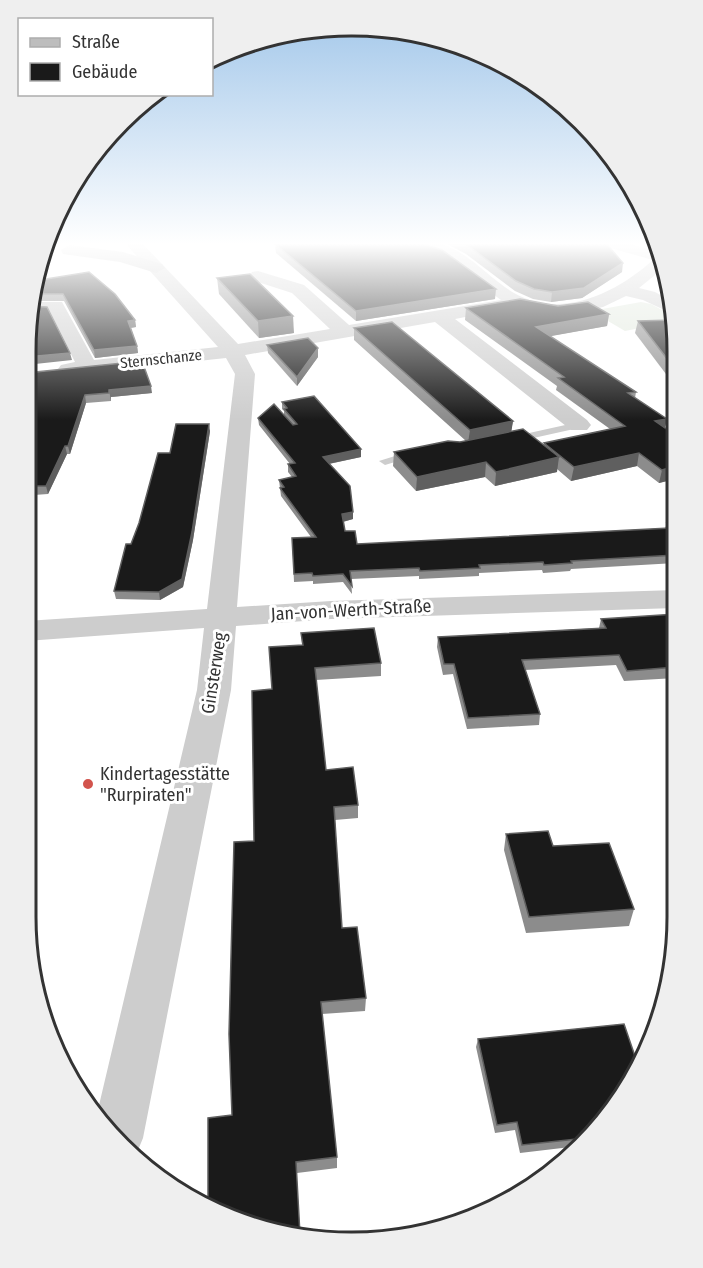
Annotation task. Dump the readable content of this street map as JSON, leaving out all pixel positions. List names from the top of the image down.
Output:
{
  "streets": {
    "street": ["Sternschanze", "Jan-von-Werth-Straße", "Ginsterweg"]
  },
  "crossings": [
    ["Sternschanze", "Ginsterweg"],
    ["Jan-von-Werth-Straße", "Ginsterweg"]
  ],
  "places": ["Kindertagesstätte \"Rurpiraten\""],
  "legend": ["Straße", "Gebäude"]
}
